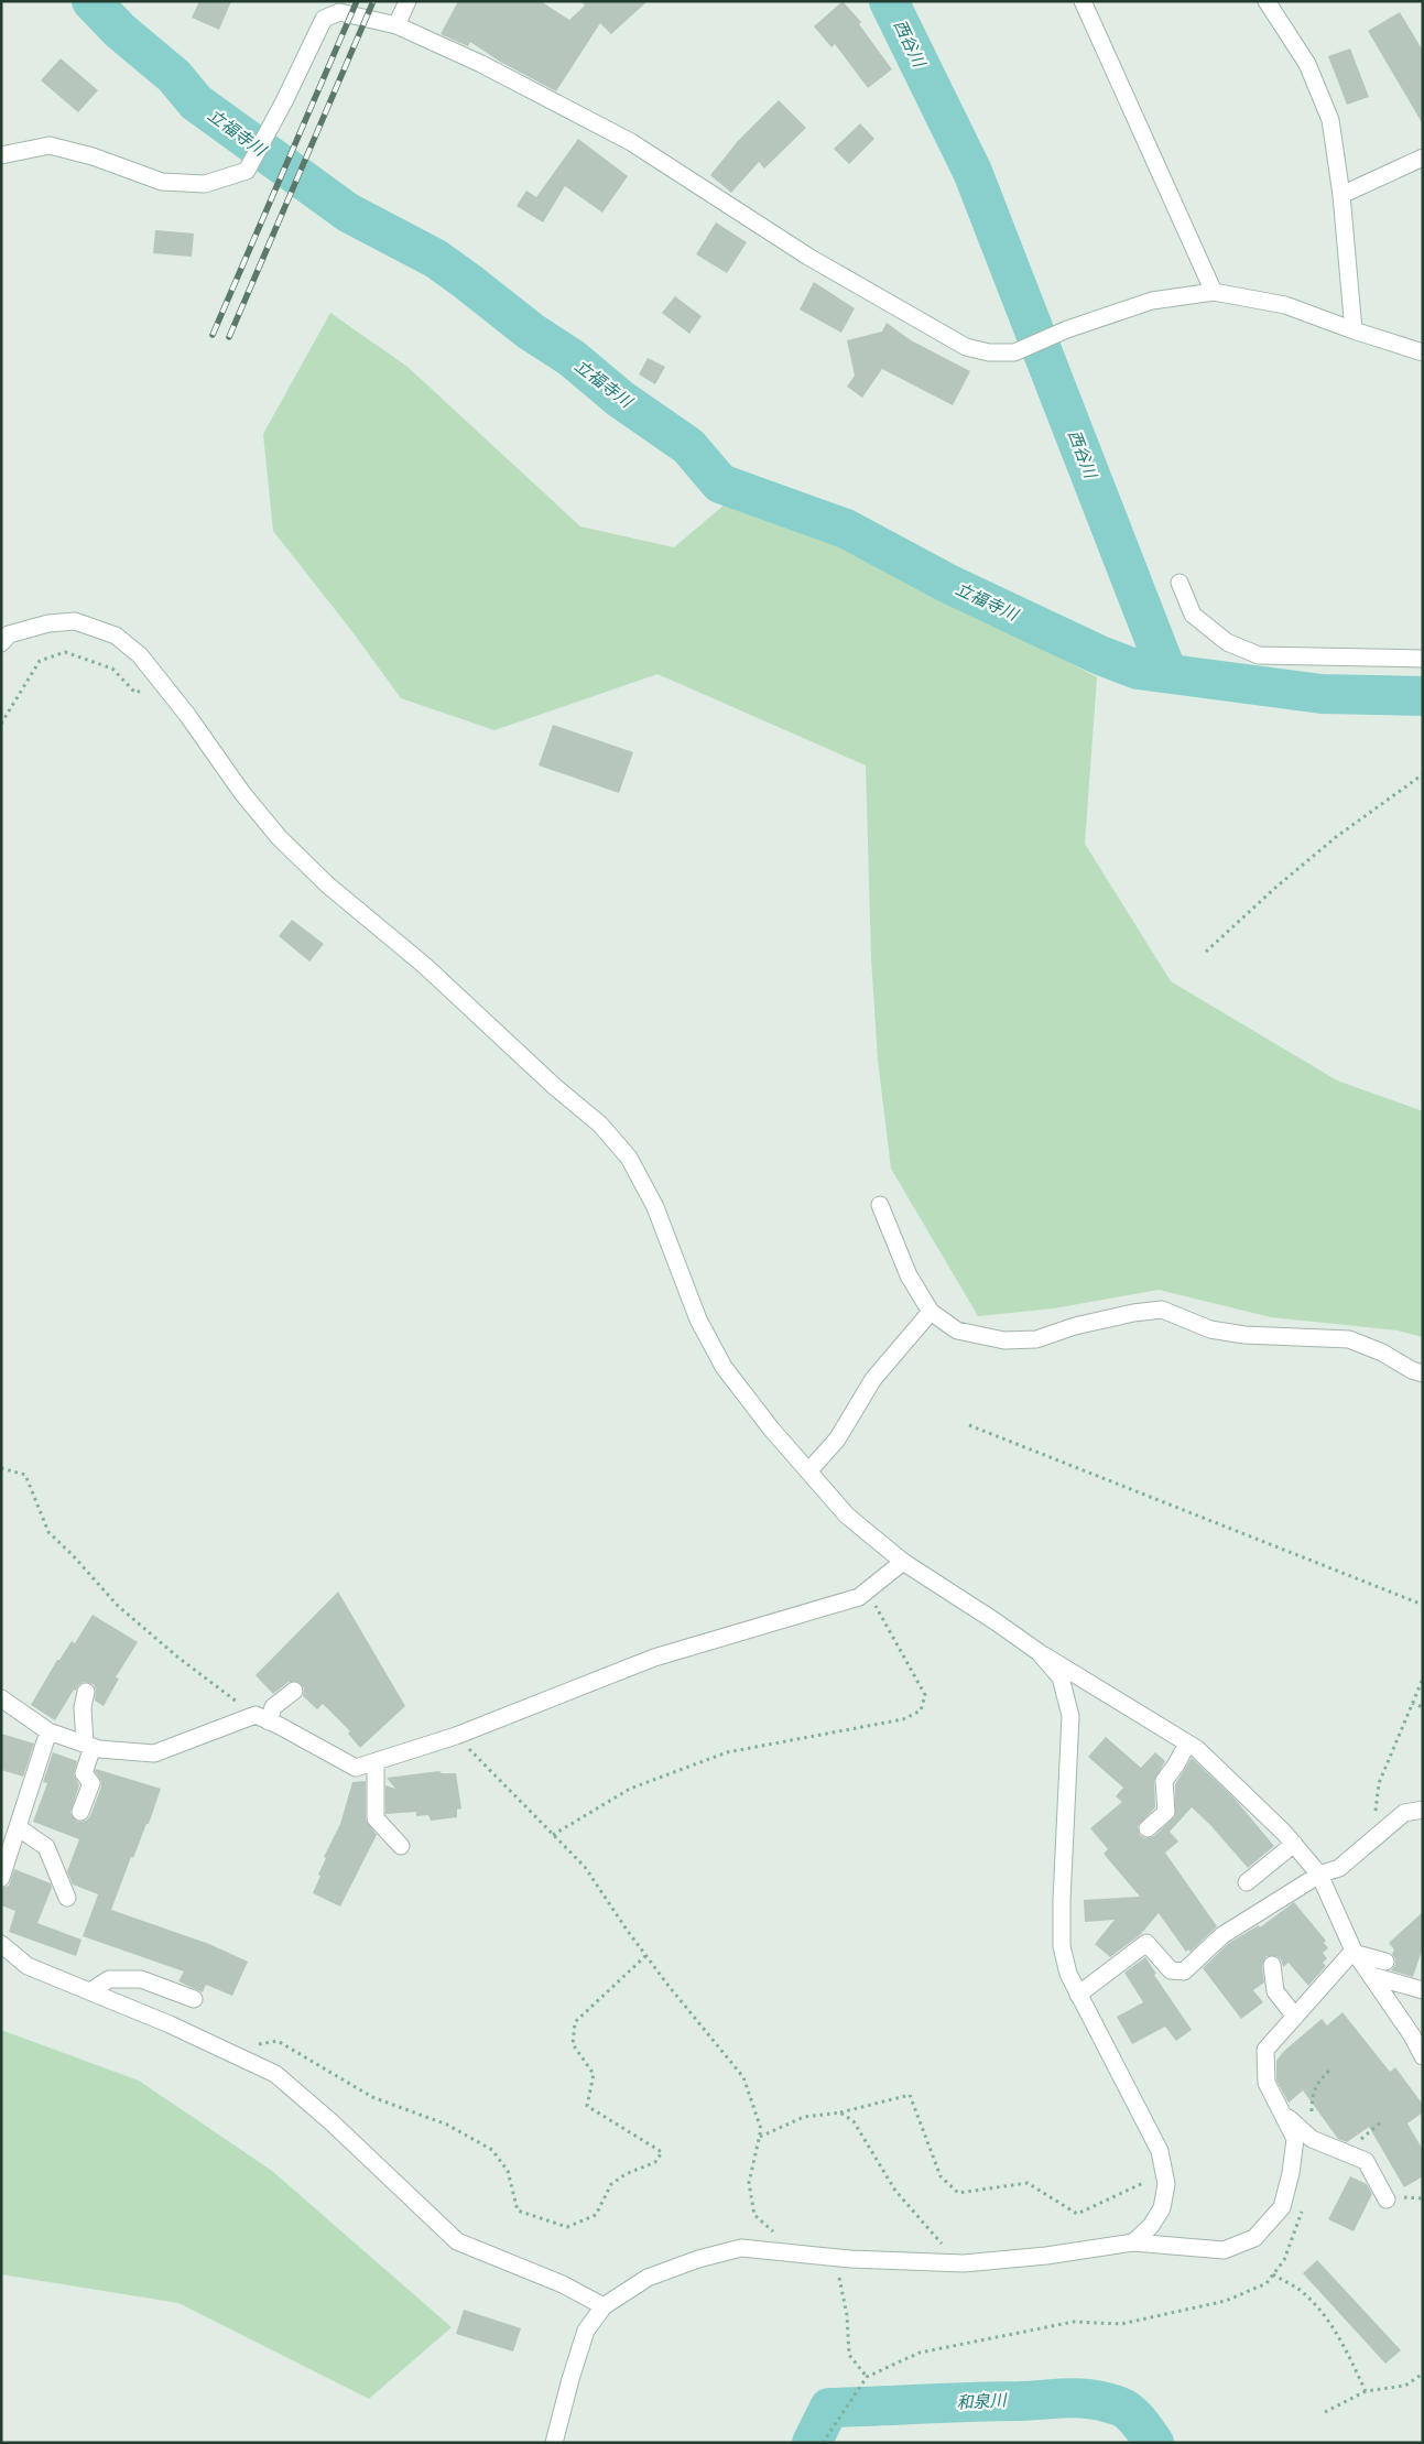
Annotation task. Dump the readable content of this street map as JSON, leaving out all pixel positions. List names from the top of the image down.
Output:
{
  "water": ["西谷川", "立福寺川", "和泉川"]
}
